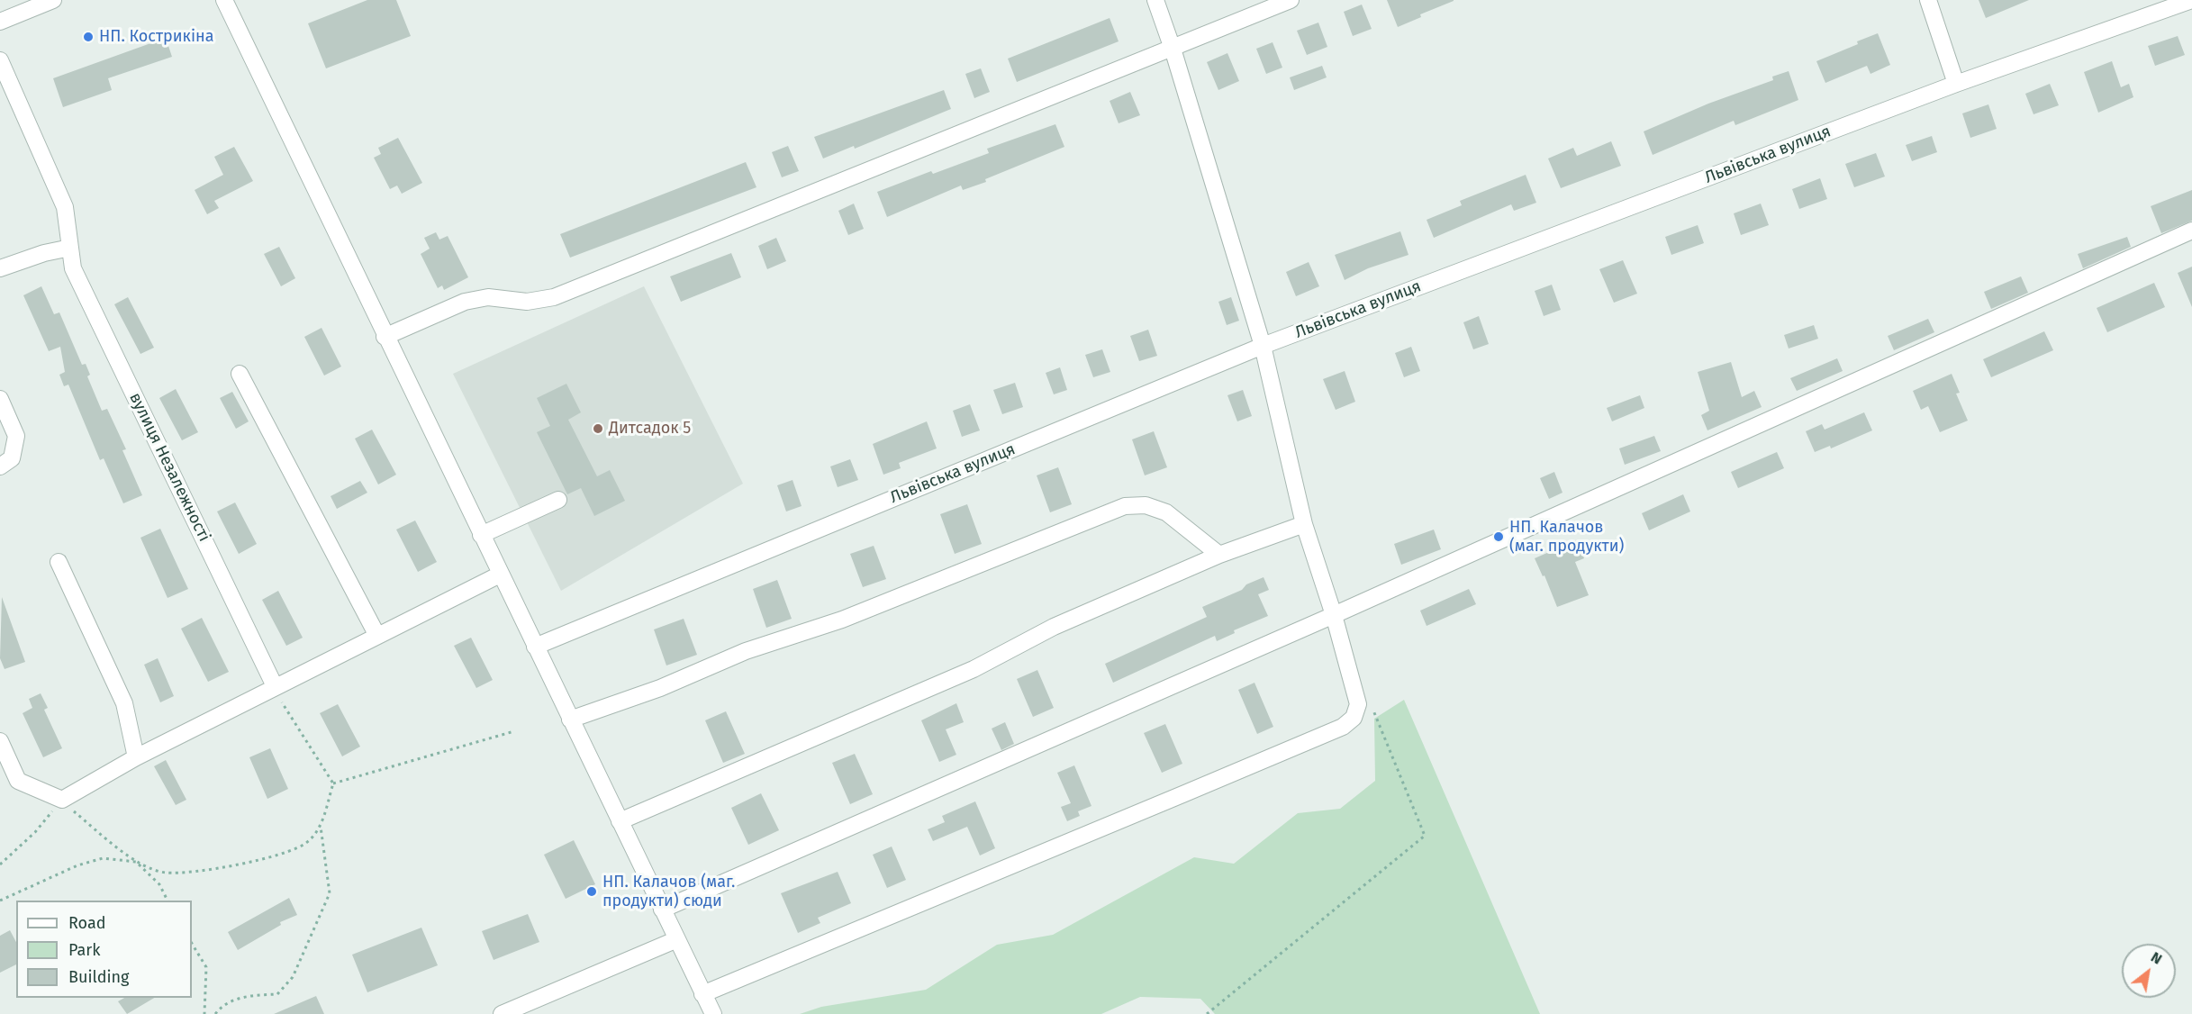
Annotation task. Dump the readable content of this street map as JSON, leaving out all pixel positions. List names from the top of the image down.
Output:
{
  "streets": {
    "street": ["Львівська вулиця", "вулиця Незалежності"]
  },
  "places": [
    "НП. Кострикіна",
    "Дитсадок 5",
    "НП. Калачов (маг. продукти)",
    "НП. Калачов (маг. продукти) сюди"
  ],
  "legend": ["Road", "Park", "Building"],
  "north": "top right"
}
